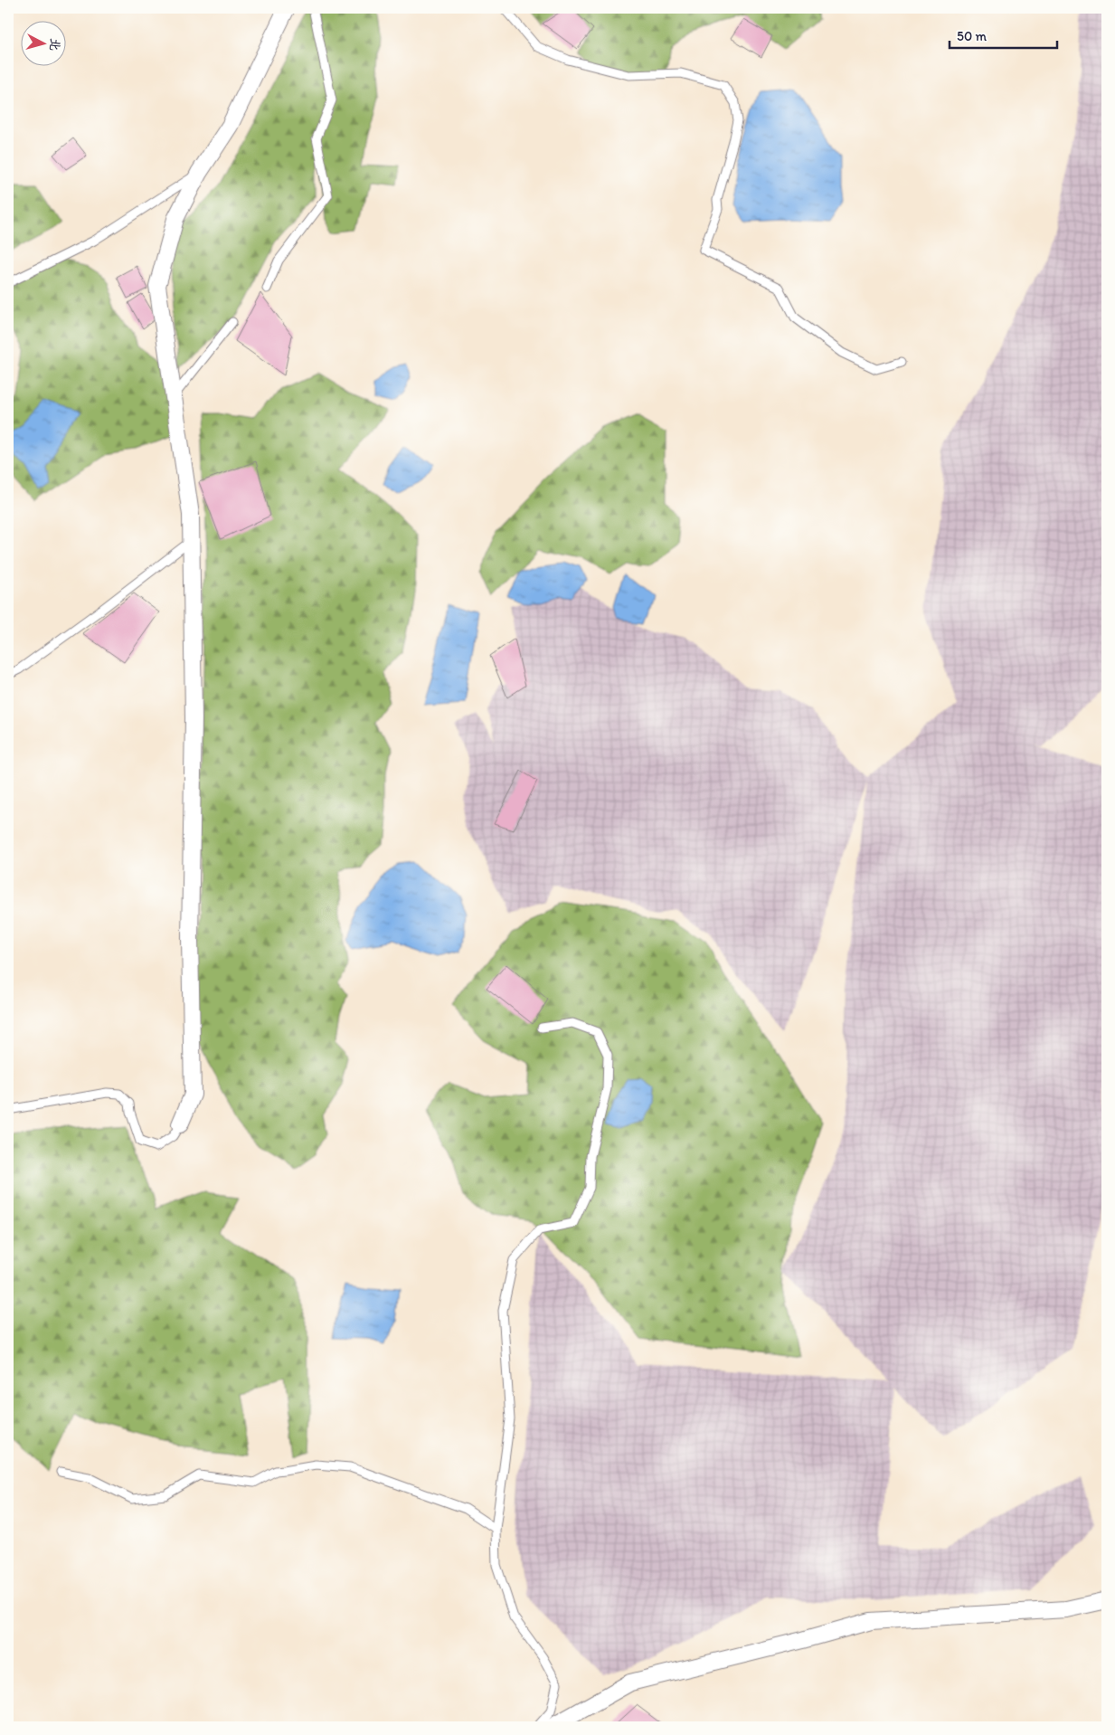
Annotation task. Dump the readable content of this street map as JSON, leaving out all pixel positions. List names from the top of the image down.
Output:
{
  "scale_bar": "50 m",
  "north": "right"
}
